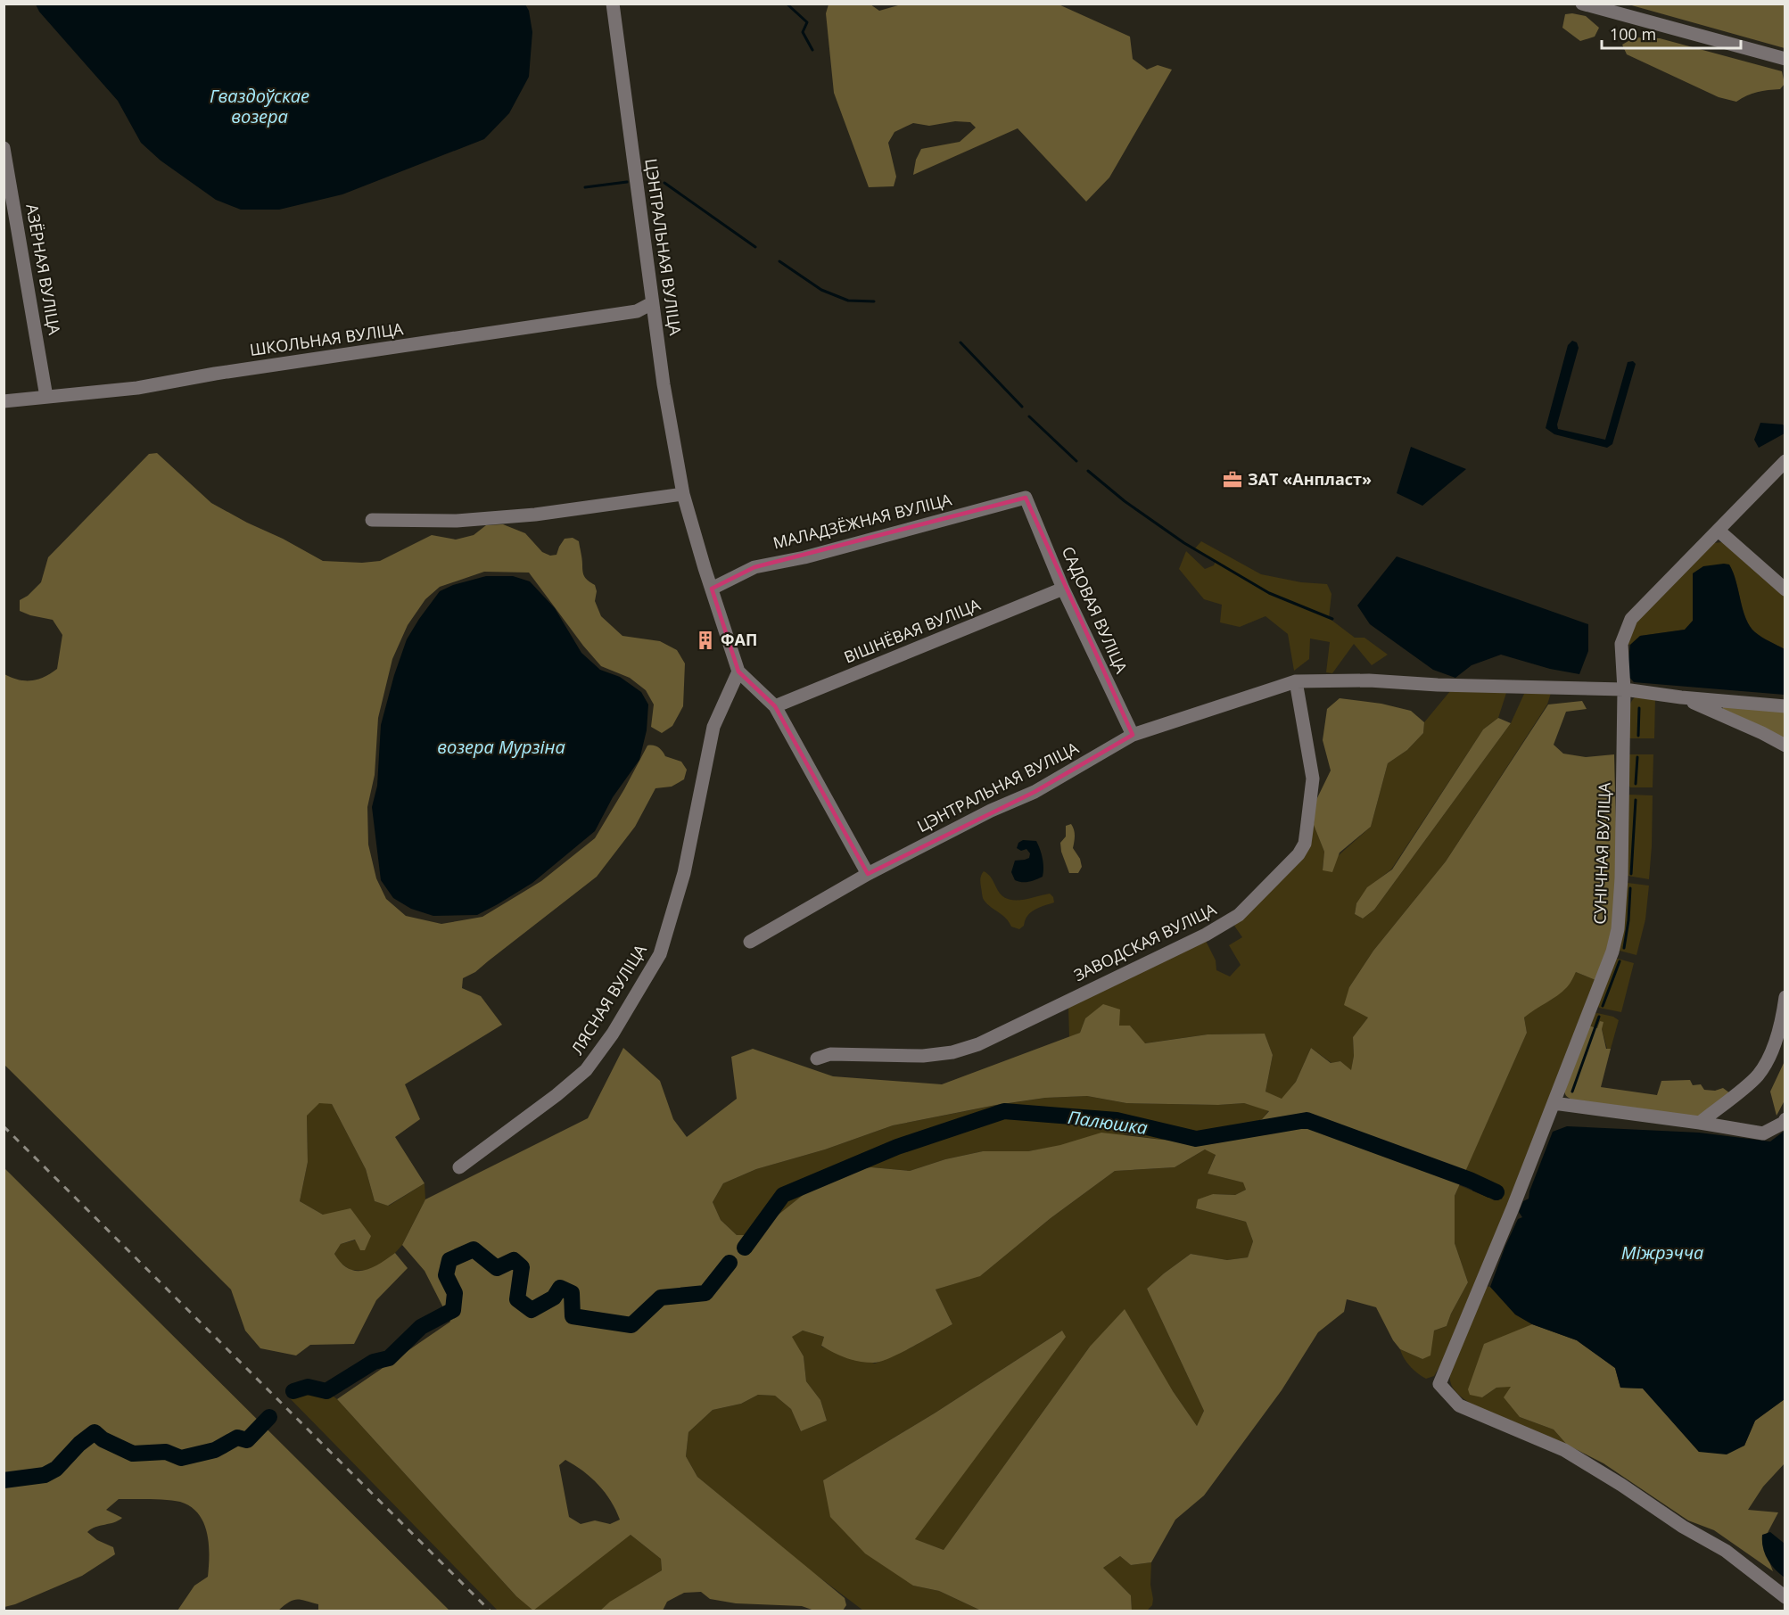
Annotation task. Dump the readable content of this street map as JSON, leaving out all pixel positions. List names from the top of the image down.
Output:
{
  "streets": {
    "street": [
      "ЦЭНТРАЛЬНАЯ ВУЛІЦА",
      "АЗЁРНАЯ ВУЛІЦА",
      "ШКОЛЬНАЯ ВУЛІЦА",
      "МАЛАДЗЁЖНАЯ ВУЛІЦА",
      "САДОВАЯ ВУЛІЦА",
      "ВІШНЁВАЯ ВУЛІЦА",
      "СУНІЧНАЯ ВУЛІЦА",
      "ЗАВОДСКАЯ ВУЛІЦА",
      "ЛЯСНАЯ ВУЛІЦА"
    ]
  },
  "crossings": [
    ["ЦЭНТРАЛЬНАЯ ВУЛІЦА", "ШКОЛЬНАЯ ВУЛІЦА"],
    ["ЦЭНТРАЛЬНАЯ ВУЛІЦА", "МАЛАДЗЁЖНАЯ ВУЛІЦА"],
    ["ЦЭНТРАЛЬНАЯ ВУЛІЦА", "САДОВАЯ ВУЛІЦА"],
    ["ЦЭНТРАЛЬНАЯ ВУЛІЦА", "ВІШНЁВАЯ ВУЛІЦА"],
    ["ЦЭНТРАЛЬНАЯ ВУЛІЦА", "СУНІЧНАЯ ВУЛІЦА"],
    ["ЦЭНТРАЛЬНАЯ ВУЛІЦА", "ЗАВОДСКАЯ ВУЛІЦА"],
    ["ЦЭНТРАЛЬНАЯ ВУЛІЦА", "ЛЯСНАЯ ВУЛІЦА"],
    ["АЗЁРНАЯ ВУЛІЦА", "ШКОЛЬНАЯ ВУЛІЦА"],
    ["МАЛАДЗЁЖНАЯ ВУЛІЦА", "САДОВАЯ ВУЛІЦА"],
    ["САДОВАЯ ВУЛІЦА", "ВІШНЁВАЯ ВУЛІЦА"]
  ],
  "water": [
    "Гваздоўскае возера",
    "возера Мурзіна",
    "Палюшка",
    "Міжрэчча"
  ],
  "places": {
    "office": ["ЗАТ «Анпласт»"],
    "building": ["ФАП"]
  },
  "scale_bar": "100 m"
}
